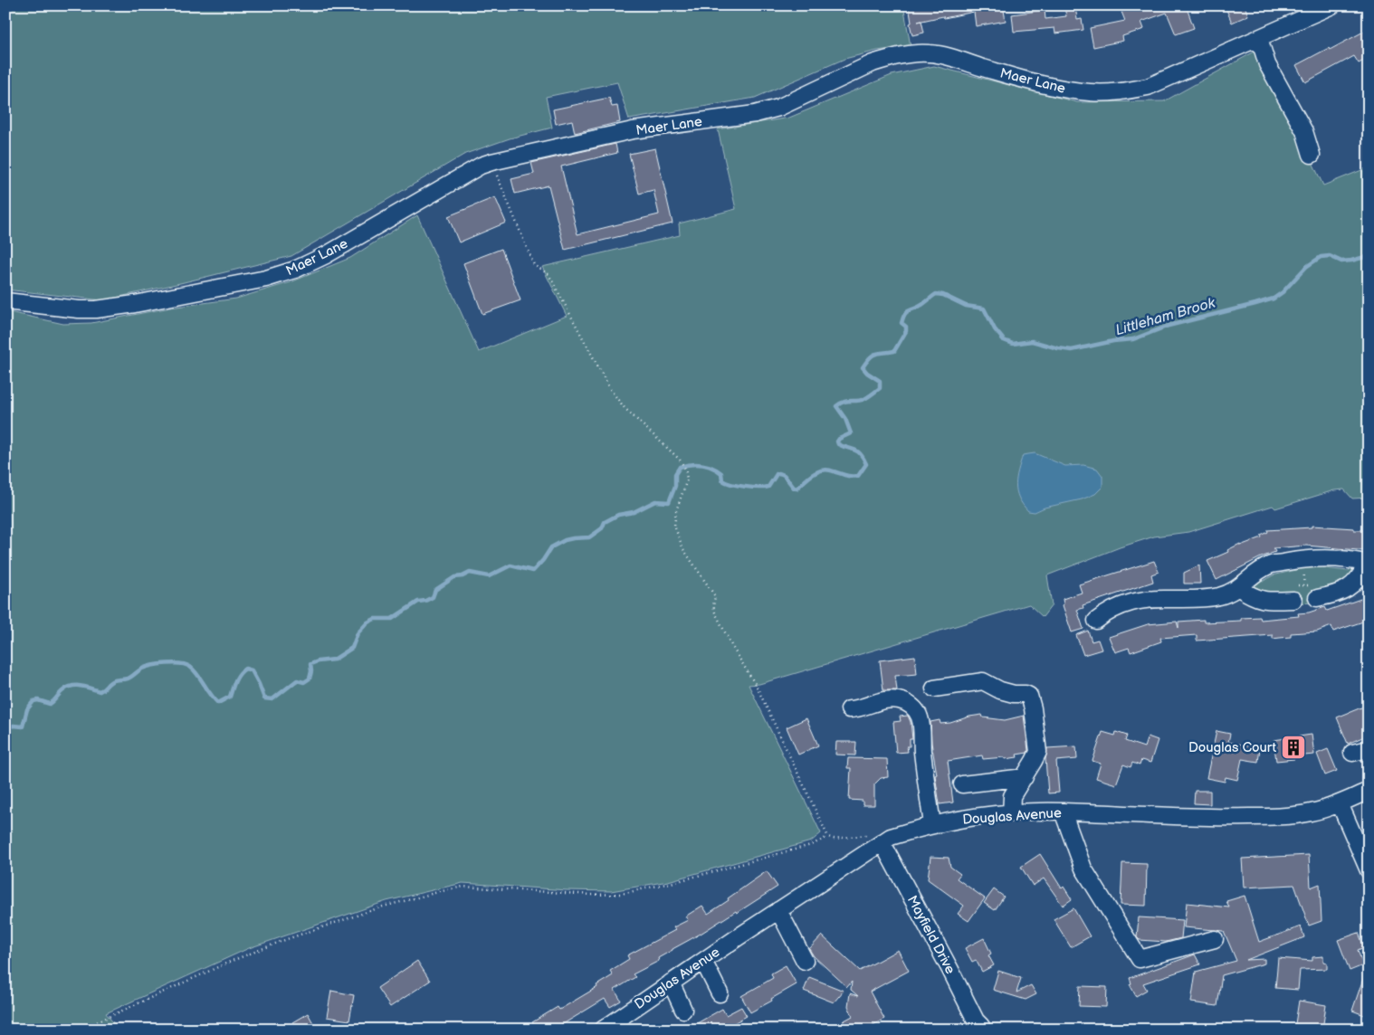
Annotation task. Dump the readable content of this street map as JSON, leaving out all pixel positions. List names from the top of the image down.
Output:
{
  "streets": {
    "street": ["Maer Lane", "Douglas Avenue", "Mayfield Drive"]
  },
  "crossings": [
    ["Douglas Avenue", "Mayfield Drive"]
  ],
  "water": ["Littleham Brook"],
  "places": {
    "building": ["Douglas Court"]
  }
}
